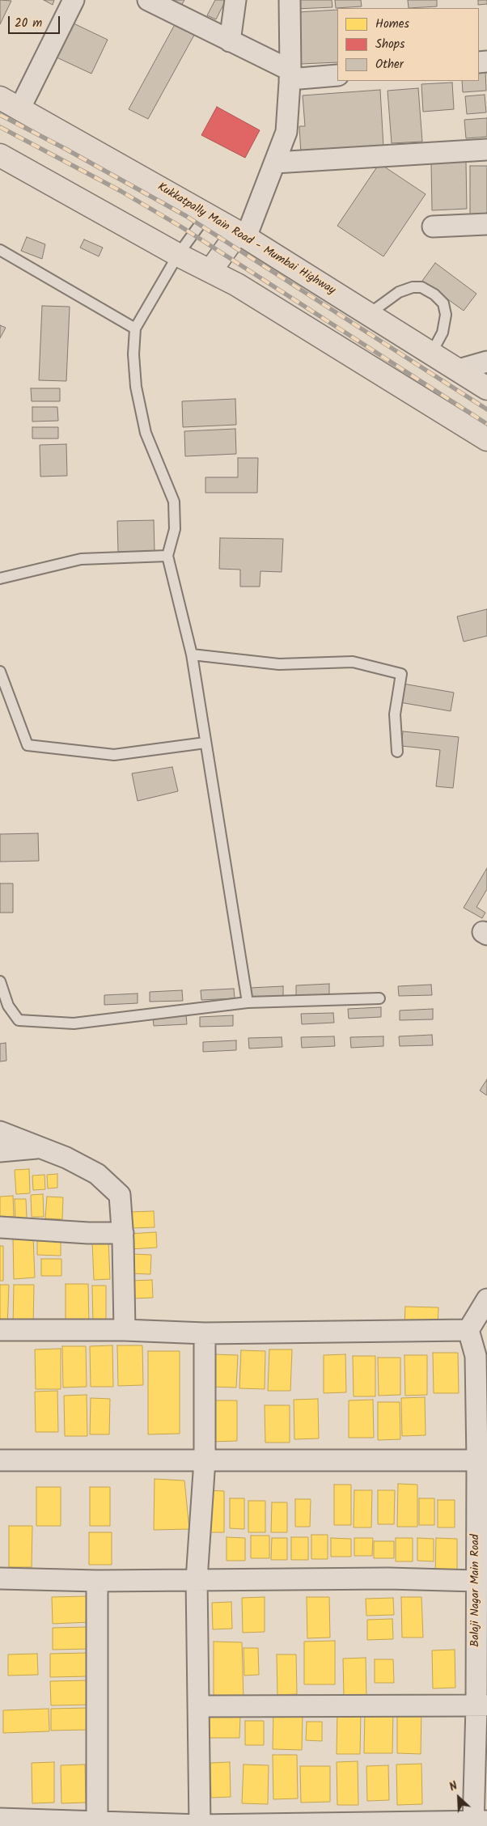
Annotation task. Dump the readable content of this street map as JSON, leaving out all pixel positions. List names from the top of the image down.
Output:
{
  "streets": {
    "highway": ["Kukkatpally Main Road - Mumbai Highway"],
    "street": ["Balaji Nagar Main Road"]
  },
  "legend": ["Homes", "Shops", "Other"],
  "scale_bar": "20 m",
  "north": "top left"
}
